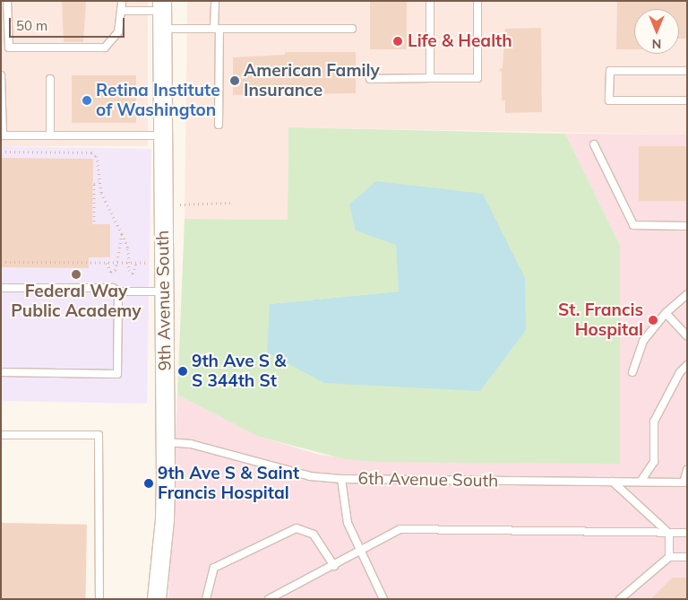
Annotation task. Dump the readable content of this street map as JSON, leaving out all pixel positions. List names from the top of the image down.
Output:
{
  "streets": {
    "street": ["9th Avenue South"],
    "lane": ["6th Avenue South"]
  },
  "crossings": [
    ["9th Avenue South", "6th Avenue South"]
  ],
  "places": [
    "Life & Health",
    "American Family Insurance",
    "Retina Institute of Washington",
    "Federal Way Public Academy",
    "St. Francis Hospital",
    "9th Ave S & S 344th St",
    "9th Ave S & Saint Francis Hospital"
  ],
  "scale_bar": "50 m",
  "north": "bottom"
}
